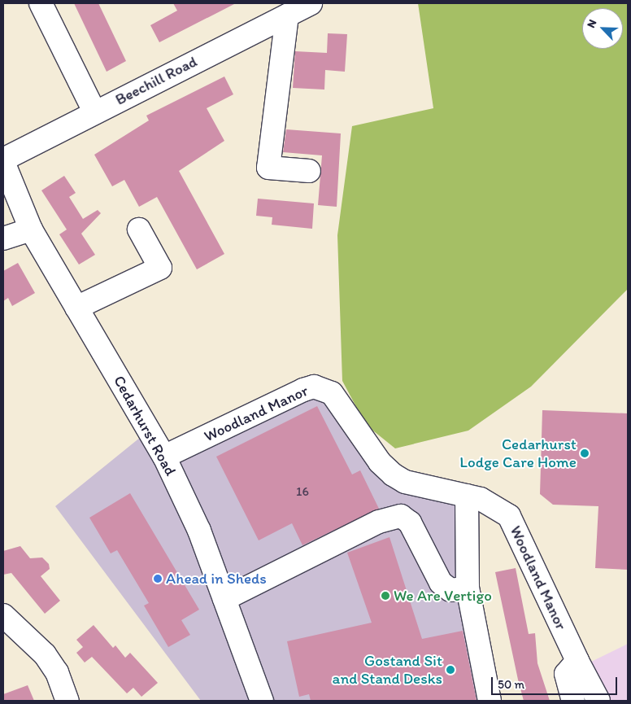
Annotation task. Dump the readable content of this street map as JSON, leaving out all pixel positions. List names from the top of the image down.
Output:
{
  "streets": {
    "street": ["Beechill Road", "Woodland Manor", "Cedarhurst Road"]
  },
  "crossings": [
    ["Beechill Road", "Cedarhurst Road"],
    ["Woodland Manor", "Cedarhurst Road"]
  ],
  "places": [
    "Cedarhurst Lodge Care Home",
    "Ahead in Sheds",
    "We Are Vertigo",
    "Gostand Sit and Stand Desks"
  ],
  "house_numbers": ["16"],
  "scale_bar": "50 m",
  "north": "top left"
}
